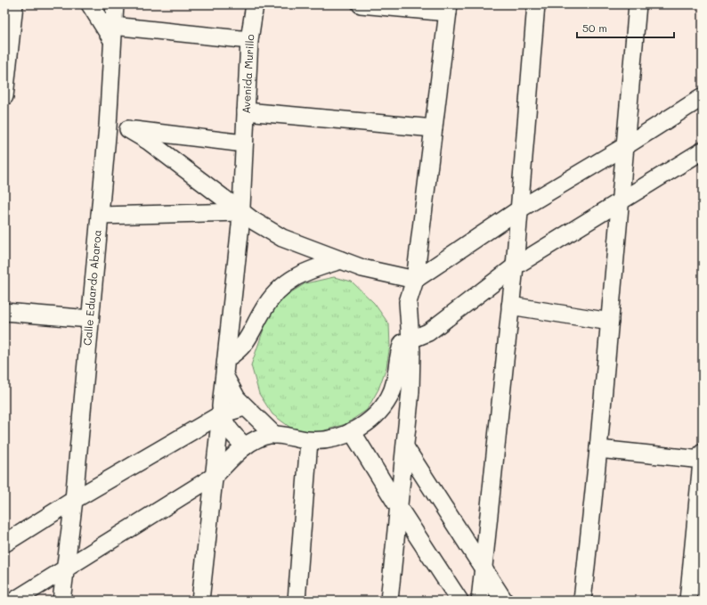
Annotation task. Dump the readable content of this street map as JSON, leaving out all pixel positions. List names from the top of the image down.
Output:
{
  "streets": {
    "street": ["Avenida Murillo", "Calle Eduardo Abaroa"]
  },
  "scale_bar": "50 m"
}
